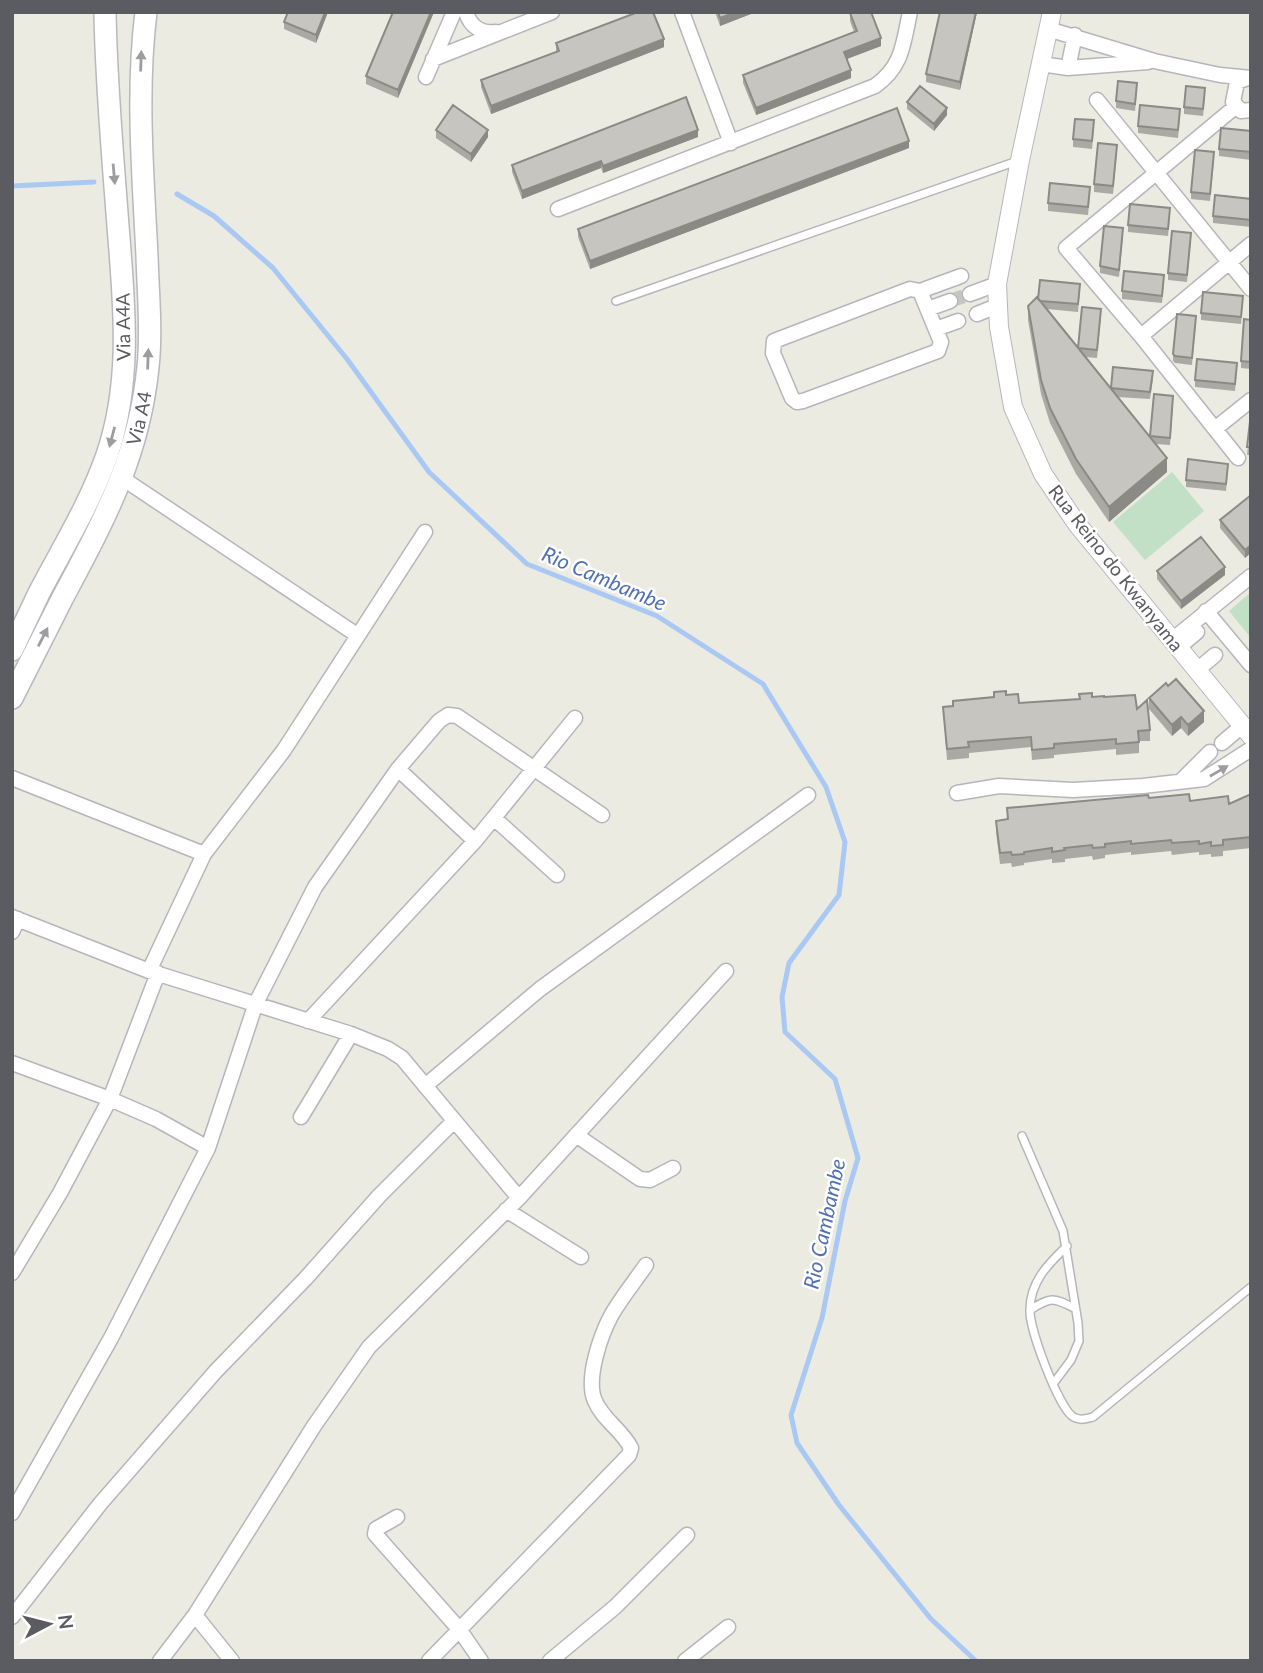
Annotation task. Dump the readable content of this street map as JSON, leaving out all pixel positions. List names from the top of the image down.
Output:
{
  "streets": {
    "main road": ["Via A4A", "Via A4"],
    "street": ["Rua Reino do Kwanyama"]
  },
  "one_way": ["Via A4A", "Via A4"],
  "water": ["Rio Cambambe"],
  "north": "right"
}
